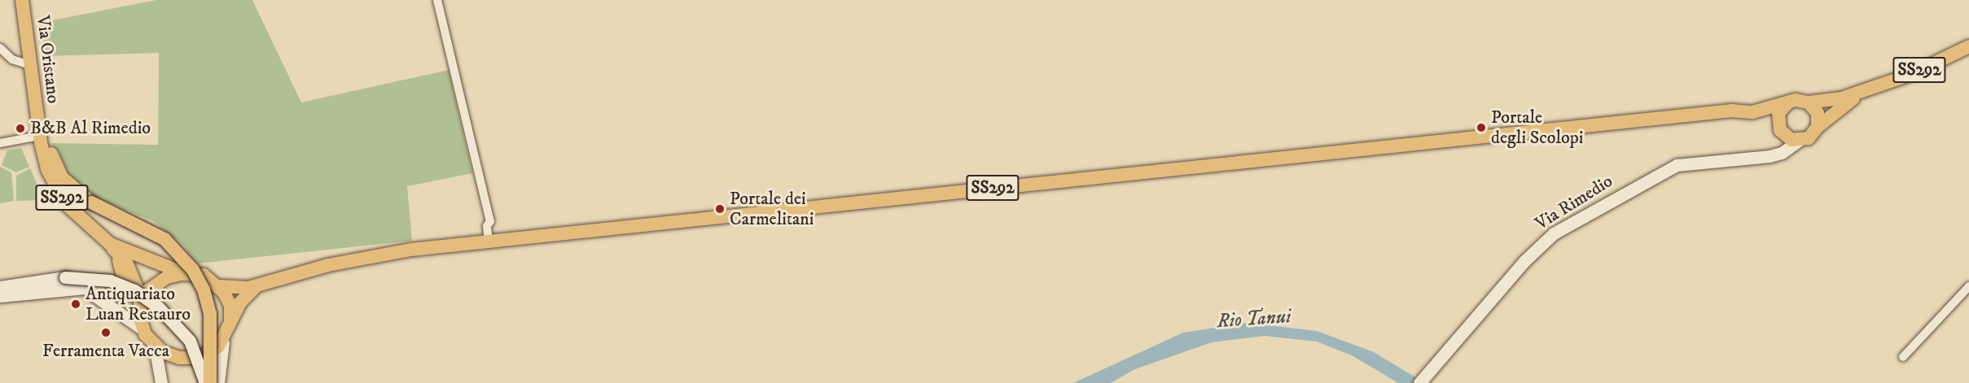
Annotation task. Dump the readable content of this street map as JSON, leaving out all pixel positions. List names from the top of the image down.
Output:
{
  "streets": {
    "main road": ["Via Oristano", "SS292", "Via Rimedio"]
  },
  "crossings": [
    ["Via Oristano", "SS292"],
    ["SS292", "Via Rimedio"]
  ],
  "water": ["Rio Tanui"],
  "places": [
    "Portale degli Scolopi",
    "B&B Al Rimedio",
    "Portale dei Carmelitani",
    "Antiquariato Luan Restauro",
    "Ferramenta Vacca"
  ]
}
